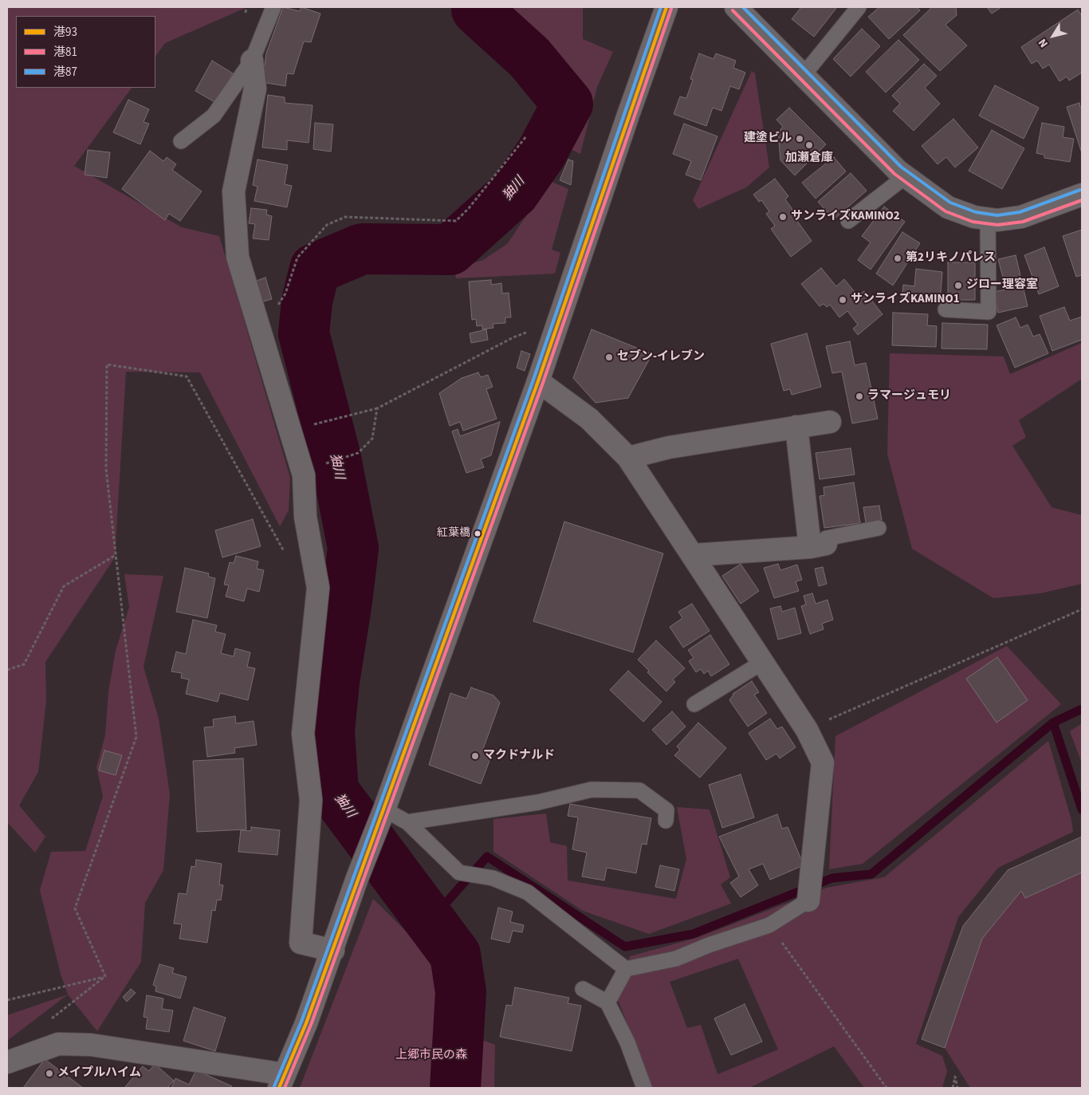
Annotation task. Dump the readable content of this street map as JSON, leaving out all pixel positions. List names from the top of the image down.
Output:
{
  "water": ["㹨川"],
  "parks": ["上郷市民の森"],
  "places": [
    "建塗ビル",
    "加瀬倉庫",
    "サンライズKAMINO2",
    "第2リキノパレス",
    "ジロー理容室",
    "サンライズKAMINO1",
    "セブン-イレブン",
    "ラマージュモリ",
    "紅葉橋",
    "マクドナルド",
    "メイプルハイム"
  ],
  "lines": ["transit line 港93", "transit line 港87", "transit line 港81"],
  "legend": ["港93", "港81", "港87"],
  "north": "bottom left"
}
